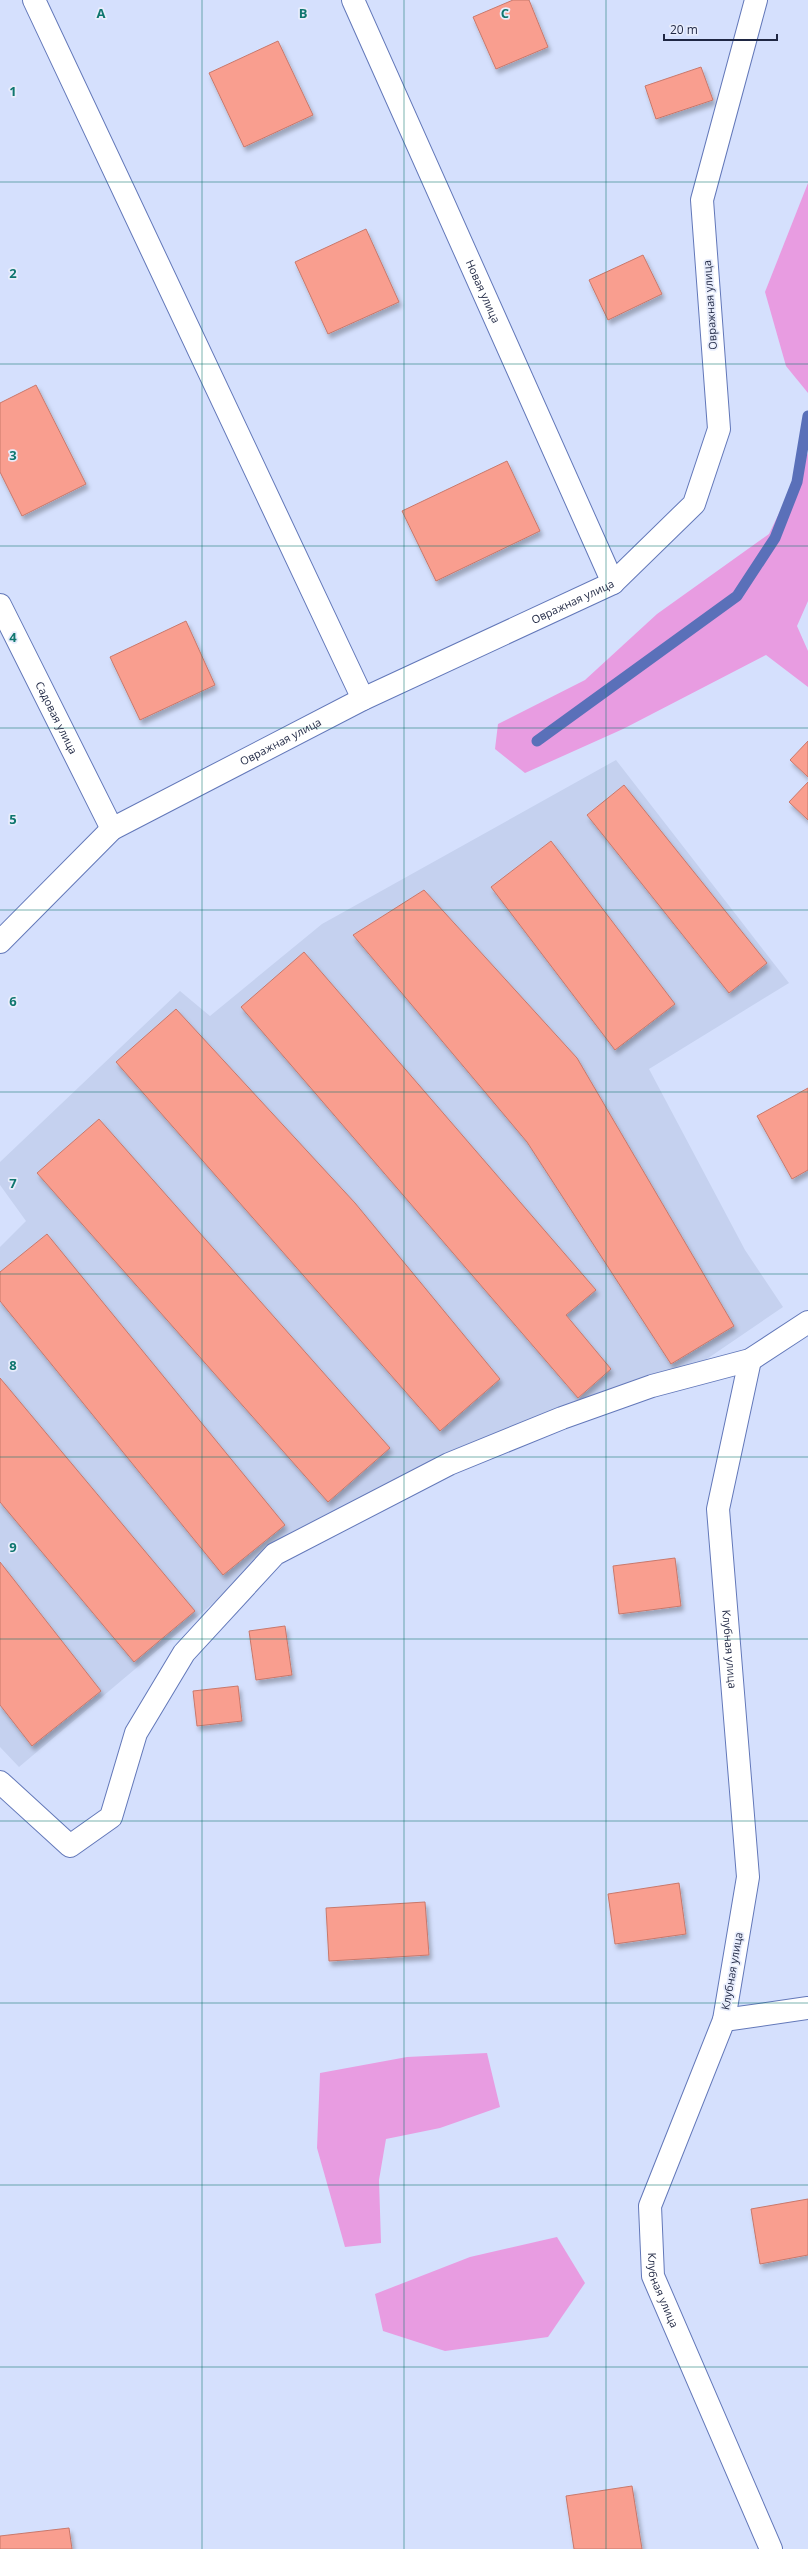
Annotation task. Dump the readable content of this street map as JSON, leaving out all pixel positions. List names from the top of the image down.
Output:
{
  "streets": {
    "street": [
      "Новая улица",
      "Овражная улица",
      "Садовая улица",
      "Клубная улица"
    ]
  },
  "crossings": [
    ["Новая улица", "Овражная улица"],
    ["Овражная улица", "Садовая улица"]
  ],
  "scale_bar": "20 m",
  "grid": {
    "columns": ["A", "B", "C"],
    "rows": [
      "1",
      "2",
      "3",
      "4",
      "5",
      "6",
      "7",
      "8",
      "9"
    ]
  }
}
